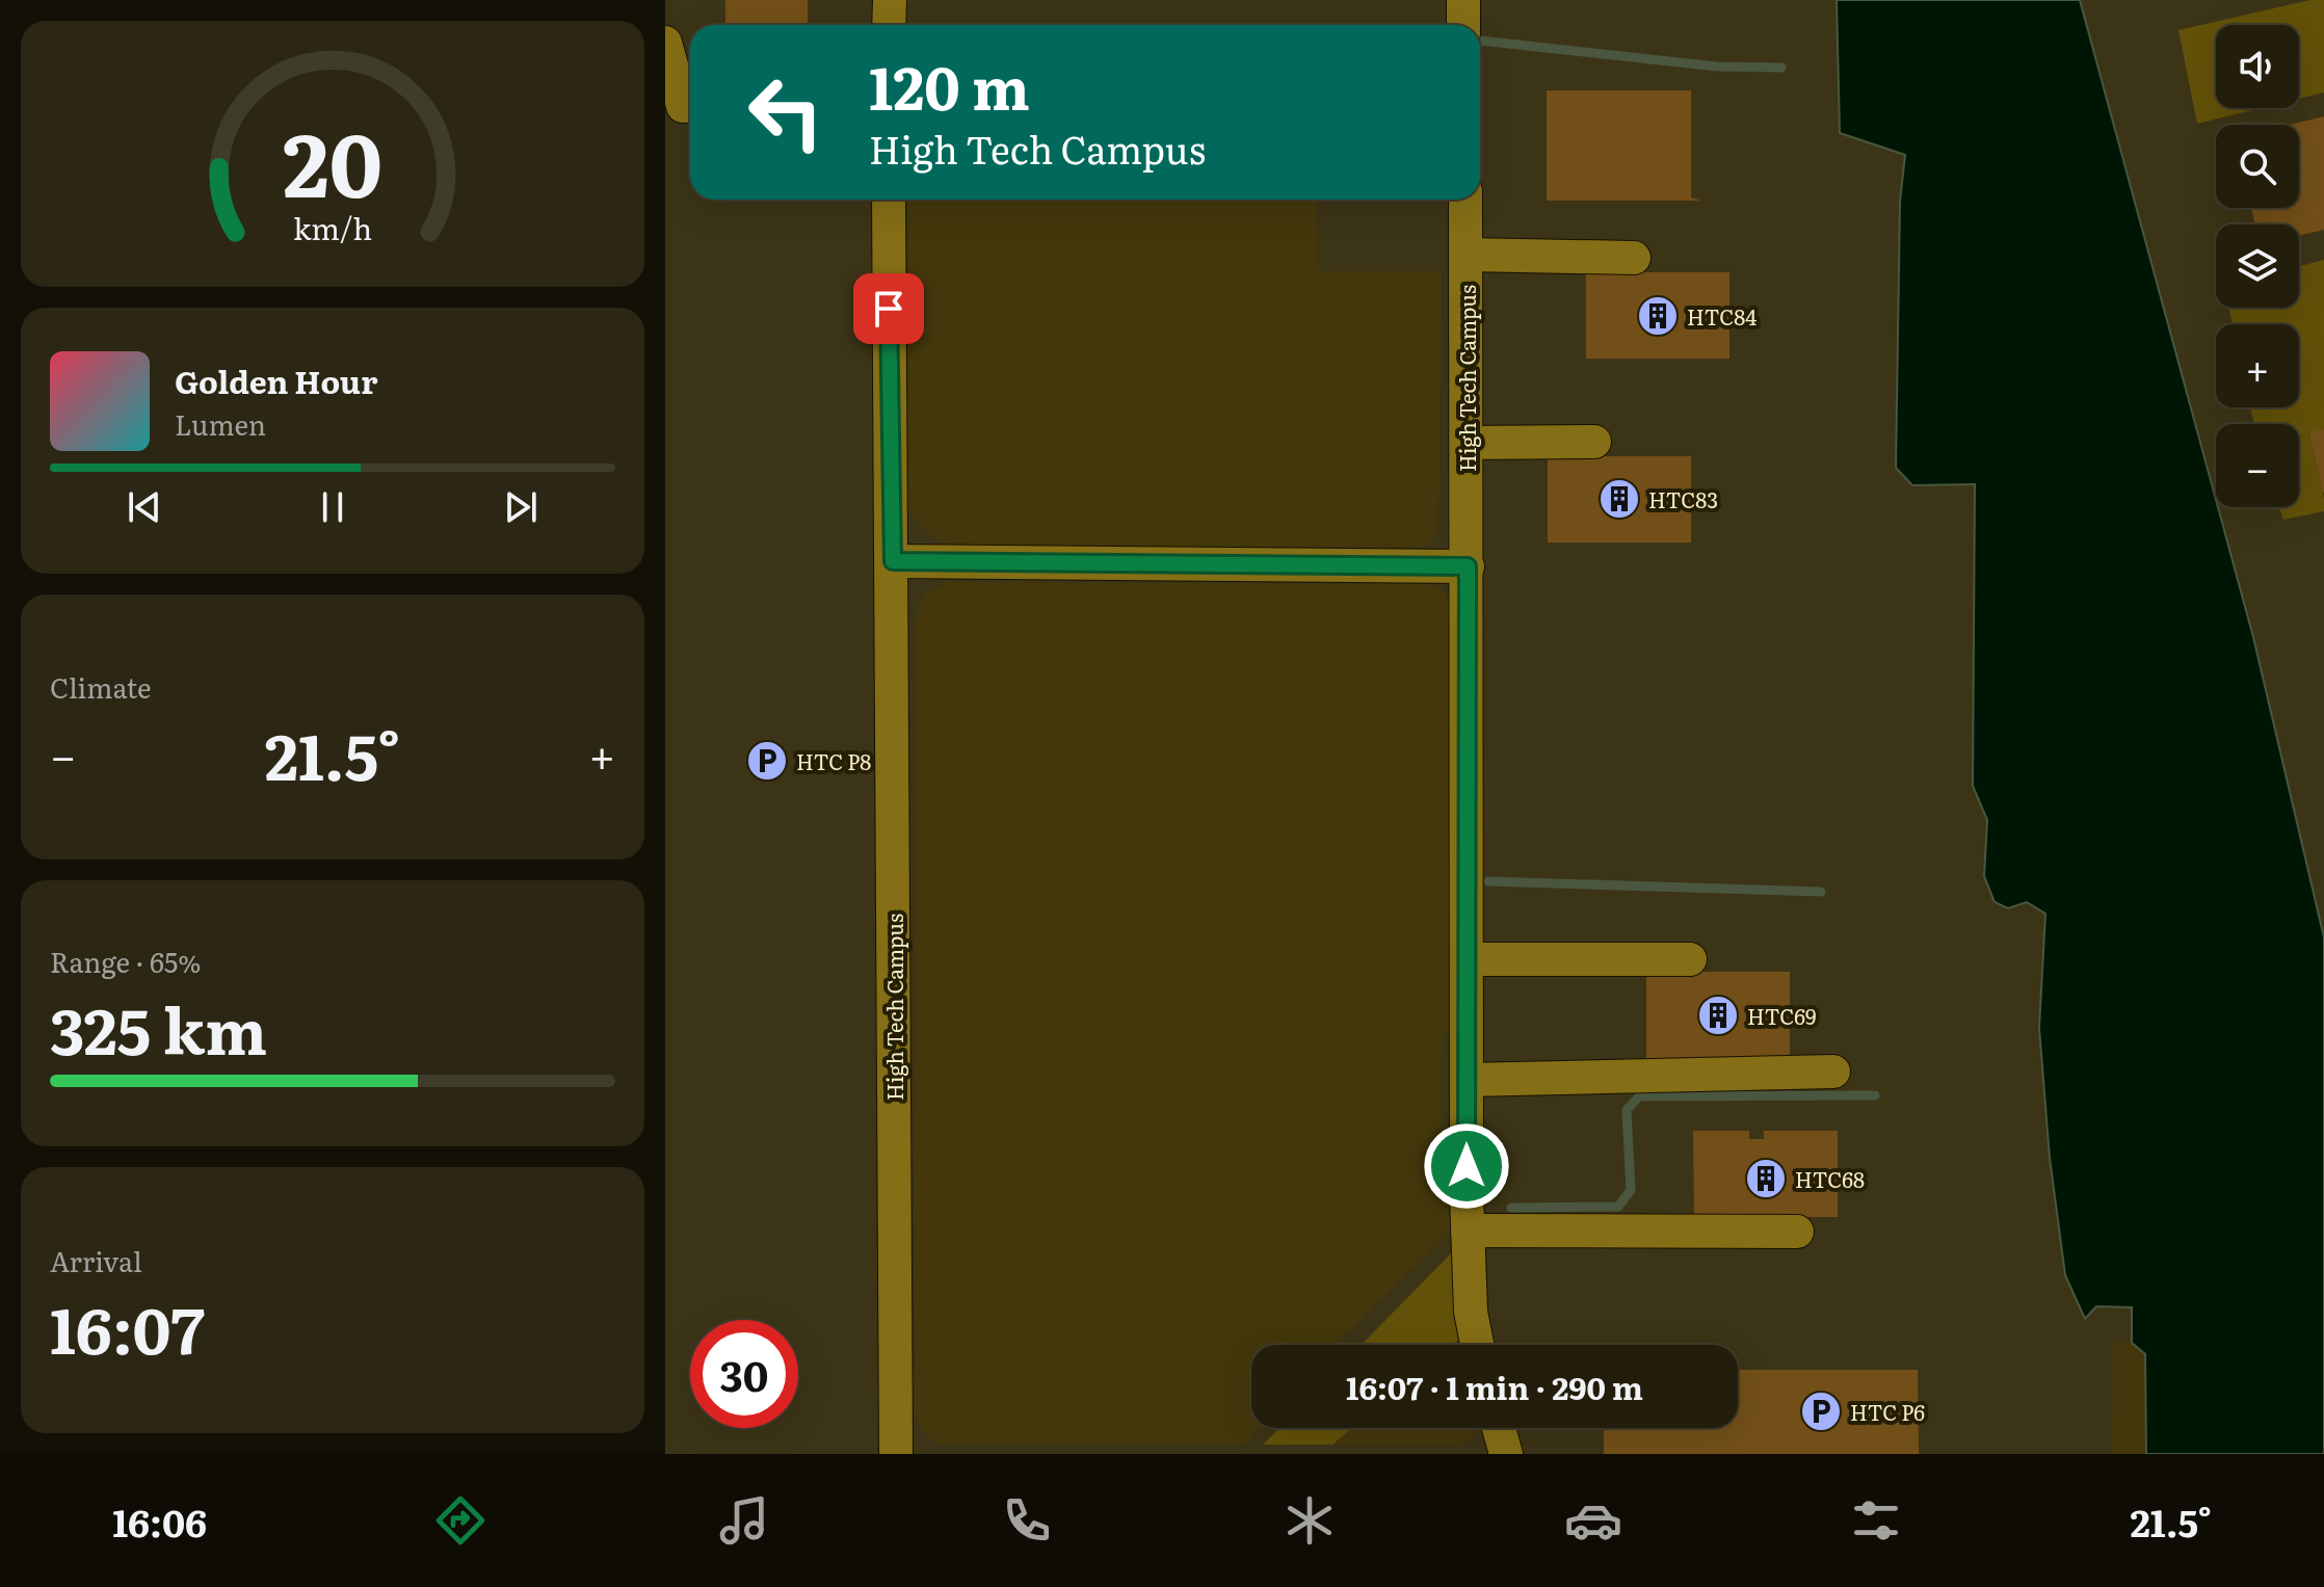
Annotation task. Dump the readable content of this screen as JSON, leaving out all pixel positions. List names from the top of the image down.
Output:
{
  "streets": {
    "street": ["High Tech Campus"]
  },
  "places": {
    "building": [
      "HTC84",
      "HTC83",
      "HTC69",
      "HTC68"
    ],
    "parking": ["HTC P8", "HTC P6"]
  },
  "page": {
    "map_buttons": ["+", "−"],
    "turn": ["120 m", "High Tech Campus"],
    "song": ["Golden Hour", "Lumen"],
    "tile": [
      "Climate",
      ["Range · 65%", "325 km"],
      ["Arrival", "16:07"]
    ],
    "heat": ["−", "21.5°", "+"],
    "limit": "30",
    "trip": "16:07 · 1 min · 290 m",
    "tabs": ["16:06", "21.5°"],
    "gauge": ["20", "km/h"]
  }
}
